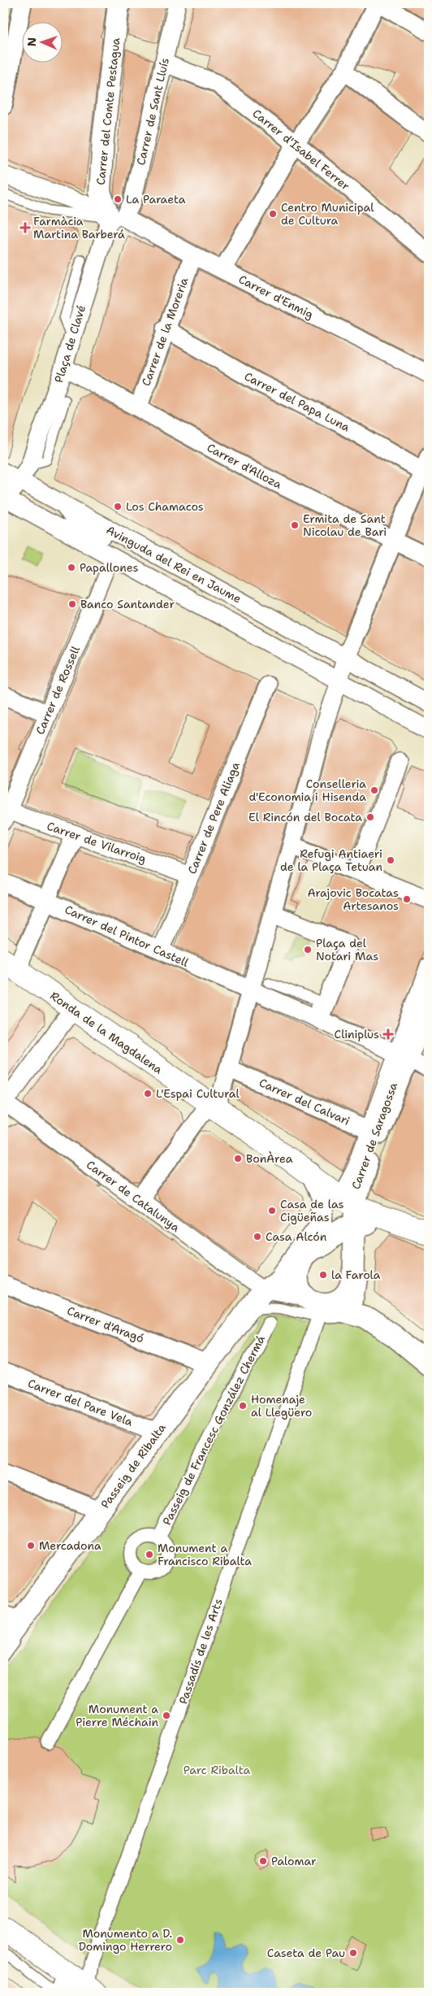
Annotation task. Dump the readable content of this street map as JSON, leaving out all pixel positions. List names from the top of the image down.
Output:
{
  "streets": {
    "main road": ["Ronda de la Magdalena"],
    "street": [
      "Carrer del Comte Pestagua",
      "Carrer de Sant Lluís",
      "Carrer d'Isabel Ferrer",
      "Carrer d'Enmig",
      "Carrer de la Moreria",
      "Plaça de Clavé",
      "Carrer del Papa Luna",
      "Carrer d'Alloza",
      "Avinguda del Rei en Jaume",
      "Carrer de Rossell",
      "Carrer de Pere Aliaga",
      "Carrer de Vilarroig",
      "Carrer del Pintor Castell",
      "Carrer del Calvari",
      "Carrer de Saragossa",
      "Carrer de Catalunya",
      "Carrer d'Aragó",
      "Carrer del Pare Vela",
      "Passeig de Francesc González Chermá",
      "Passeig de Ribalta",
      "Passadís de les Arts"
    ]
  },
  "crossings": [
    ["Carrer del Comte Pestagua", "Carrer de Sant Lluís"],
    ["Carrer del Comte Pestagua", "Carrer d'Enmig"],
    ["Carrer del Comte Pestagua", "Plaça de Clavé"],
    ["Carrer de Sant Lluís", "Carrer d'Isabel Ferrer"],
    ["Carrer de Sant Lluís", "Carrer d'Enmig"],
    ["Carrer de Sant Lluís", "Plaça de Clavé"],
    ["Carrer d'Enmig", "Carrer de la Moreria"],
    ["Carrer d'Enmig", "Plaça de Clavé"],
    ["Carrer de la Moreria", "Carrer del Papa Luna"],
    ["Carrer de la Moreria", "Carrer d'Alloza"],
    ["Plaça de Clavé", "Carrer d'Alloza"],
    ["Plaça de Clavé", "Avinguda del Rei en Jaume"],
    ["Avinguda del Rei en Jaume", "Carrer de Rossell"],
    ["Carrer de Rossell", "Carrer de Vilarroig"],
    ["Carrer de Pere Aliaga", "Carrer de Vilarroig"],
    ["Carrer de Pere Aliaga", "Carrer del Pintor Castell"],
    ["Carrer del Pintor Castell", "Carrer de Saragossa"],
    ["Ronda de la Magdalena", "Carrer de Saragossa"],
    ["Carrer del Calvari", "Carrer de Saragossa"],
    ["Carrer de Catalunya", "Passeig de Ribalta"],
    ["Carrer d'Aragó", "Passeig de Ribalta"],
    ["Carrer del Pare Vela", "Passeig de Ribalta"]
  ],
  "parks": ["Parc Ribalta"],
  "places": {
    "other": [
      "La Paraeta",
      "Centro Municipal de Cultura",
      "Los Chamacos",
      "Ermita de Sant Nicolau de Bari",
      "Papallones",
      "Banco Santander",
      "Conselleria d'Economia i Hisenda",
      "El Rincón del Bocata",
      "Refugi Antiaeri de la Plaça Tetuan",
      "Arajovic Bocatas Artesanos",
      "Plaça del Notari Mas",
      "L'Espai Cultural",
      "BonÀrea",
      "Casa de las Cigüeñas",
      "Casa Alcón",
      "la Farola",
      "Homenaje al Llegüero",
      "Mercadona",
      "Monument a Francisco Ribalta",
      "Monument a Pierre Méchain",
      "Palomar",
      "Monumento a D. Domingo Herrero",
      "Caseta de Pau"
    ],
    "health": ["Farmàcia Martina Barberá", "Cliniplus"]
  },
  "north": "left"
}
